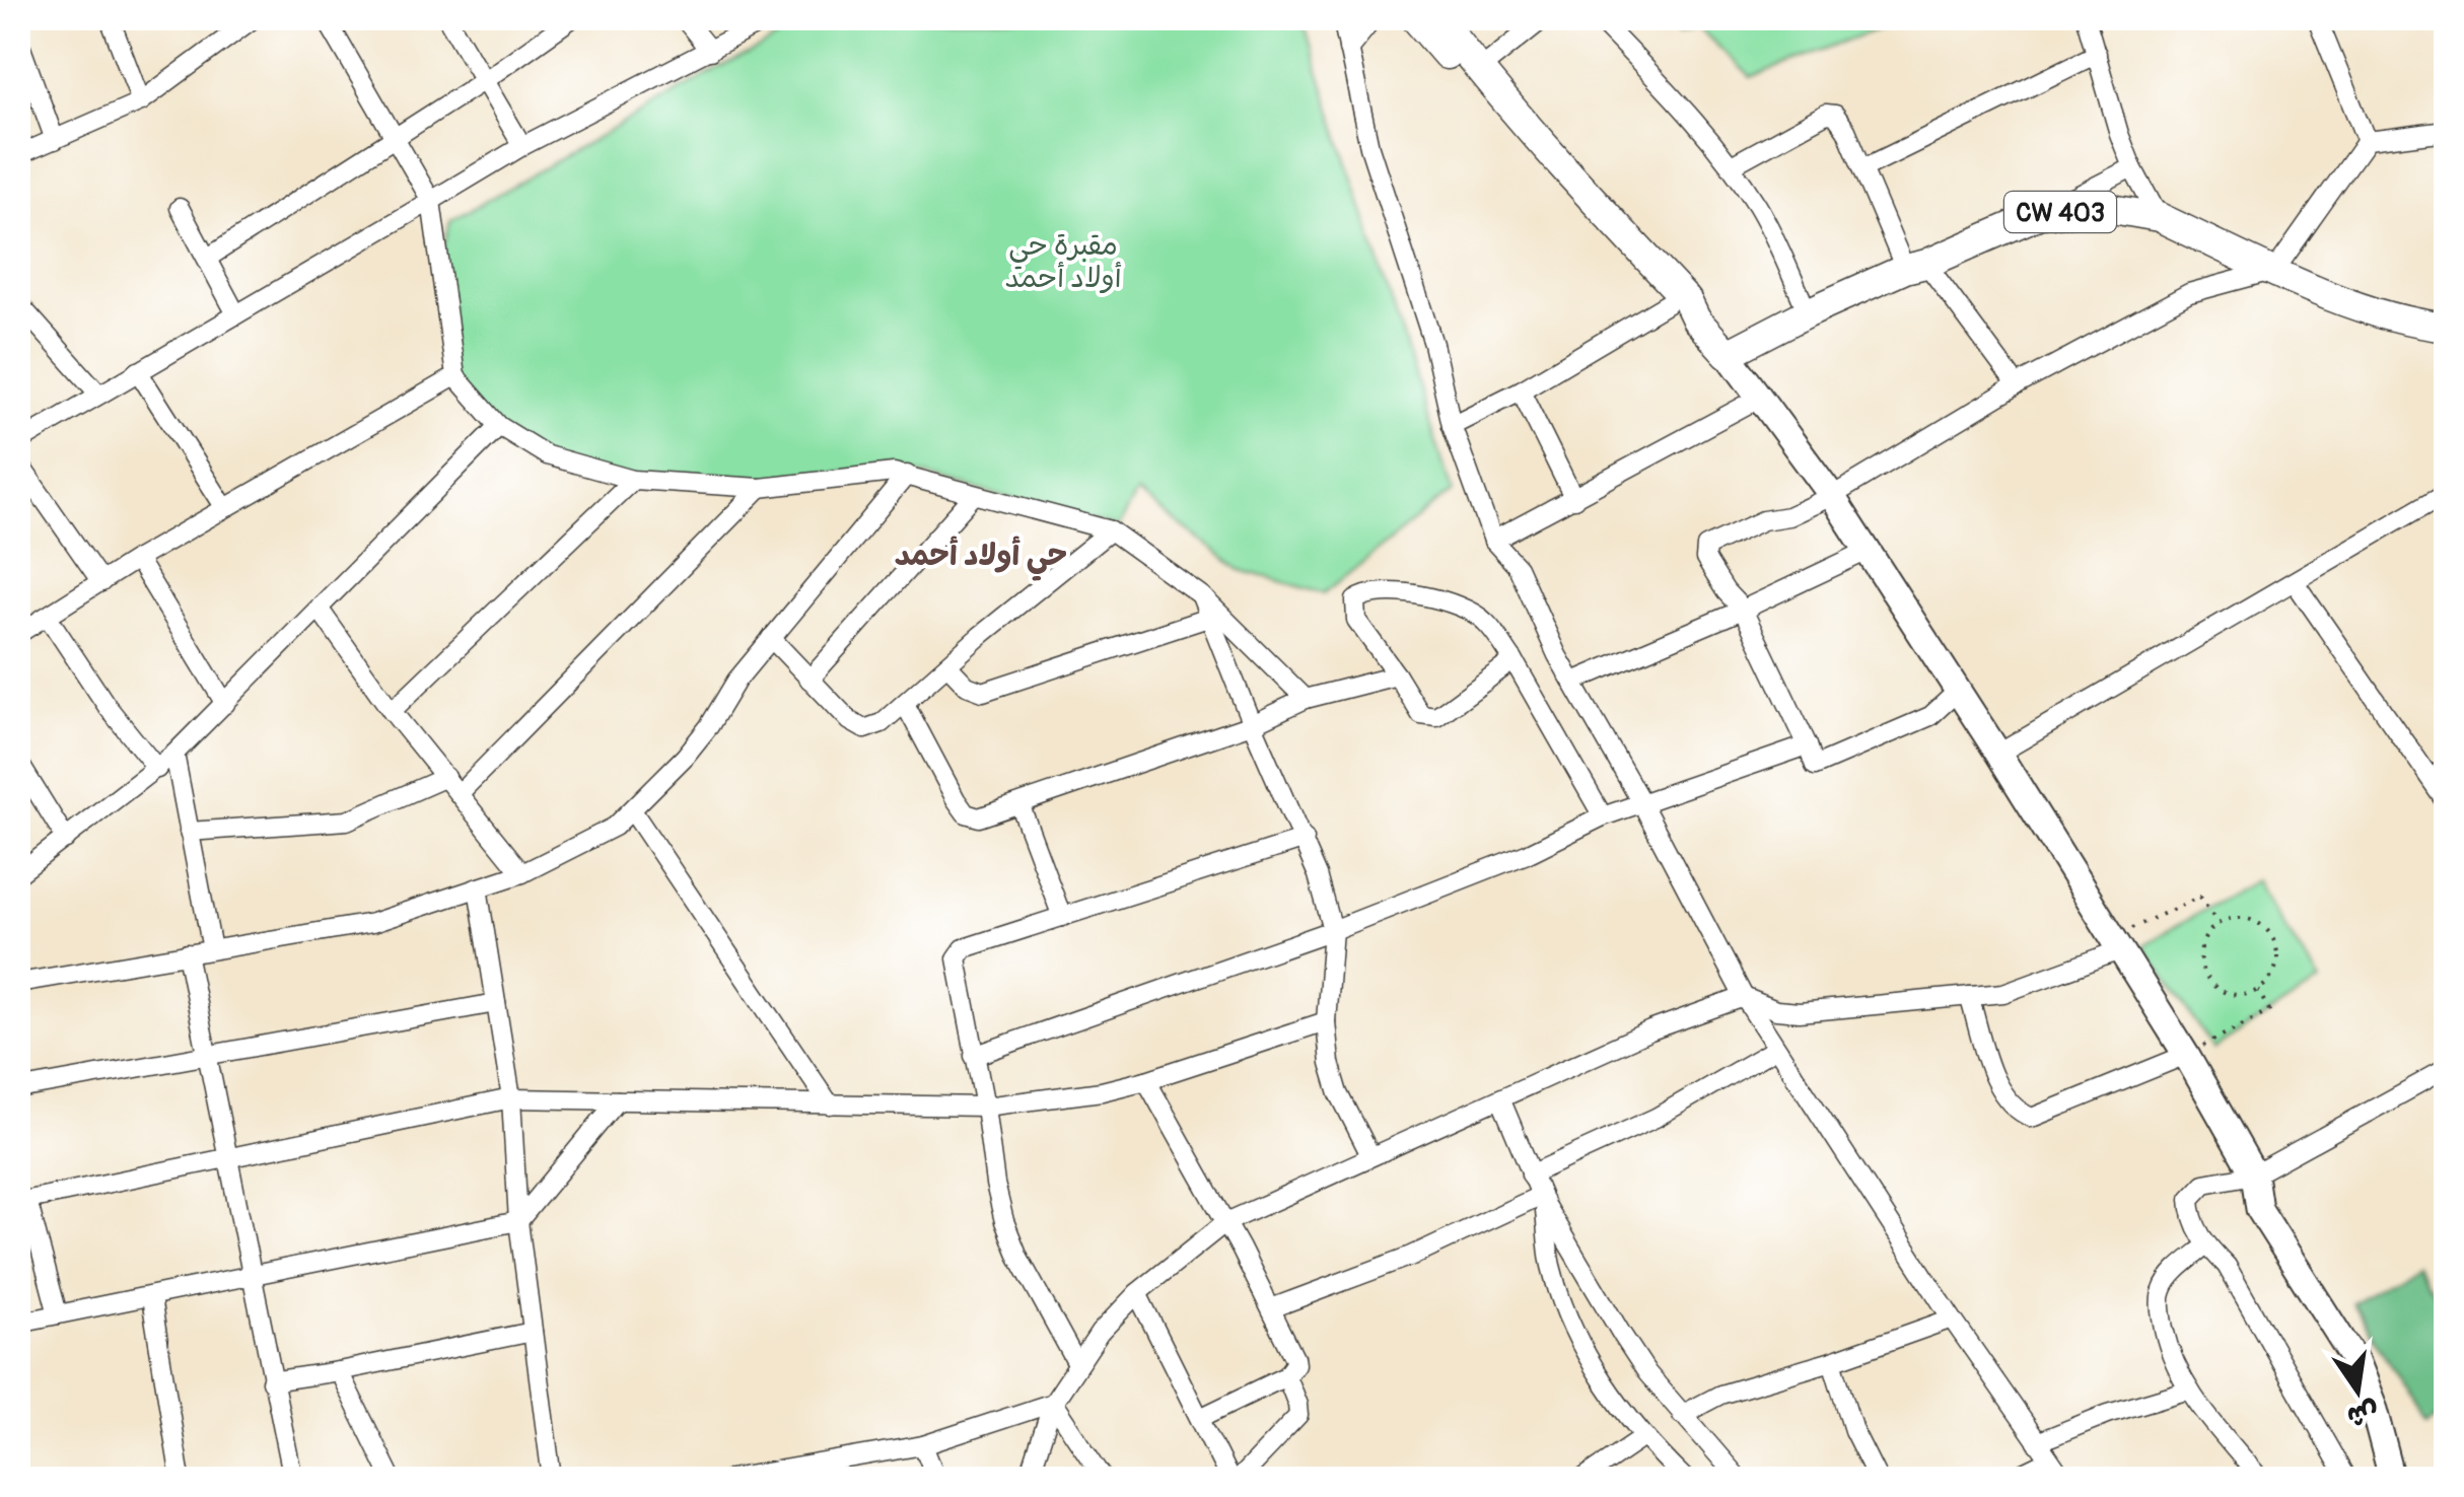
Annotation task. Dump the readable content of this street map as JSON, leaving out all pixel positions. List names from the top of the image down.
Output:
{
  "streets": {
    "main road": ["CW 403"]
  },
  "districts": ["حي أولاد أحمد"],
  "parks": ["مقبرة حي أولاد أحمد"],
  "north": "bottom"
}
